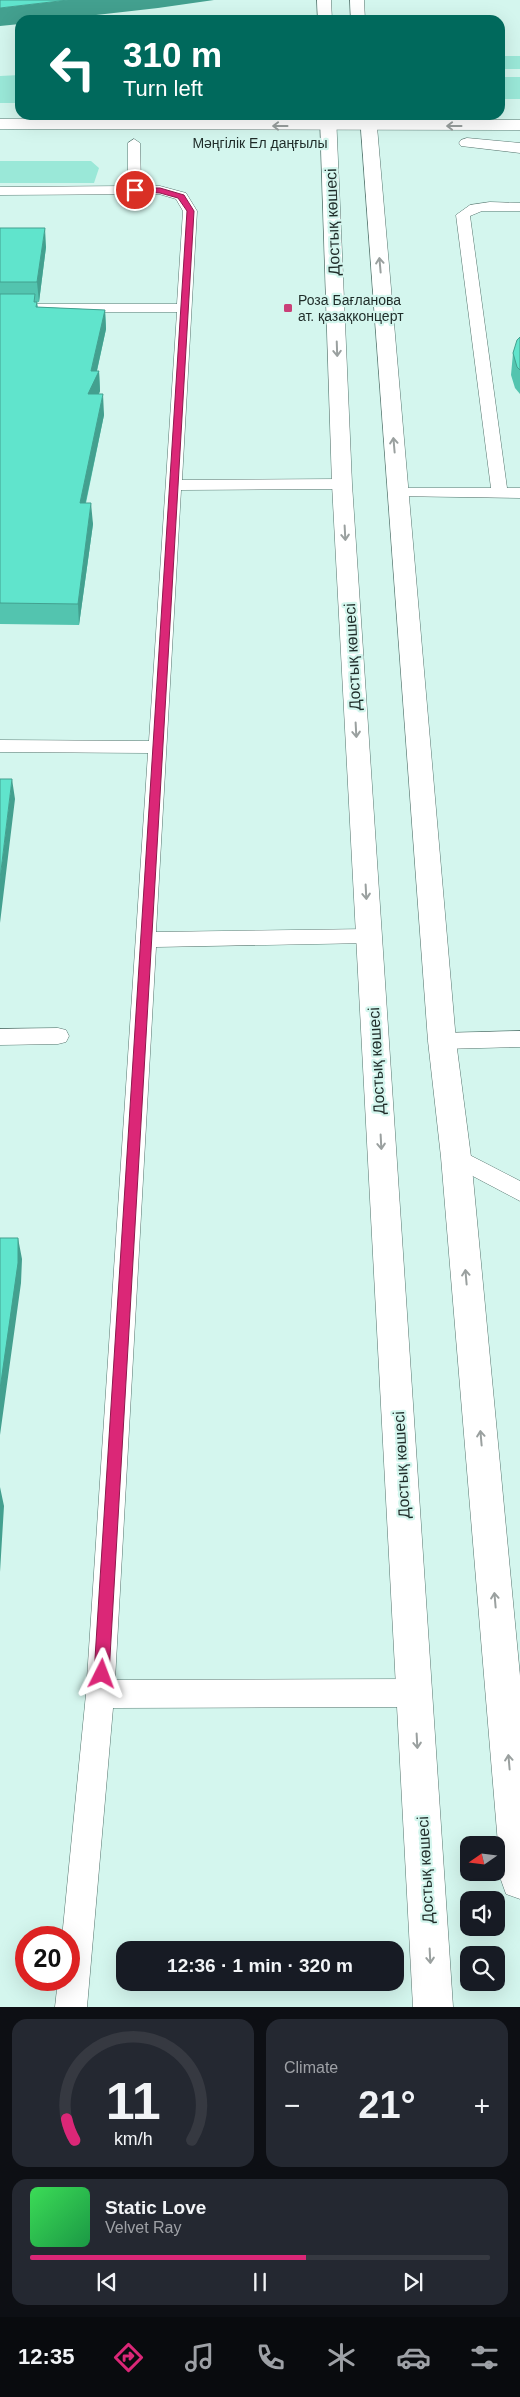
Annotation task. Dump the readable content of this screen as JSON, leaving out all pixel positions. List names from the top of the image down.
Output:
{
  "streets": {
    "street": ["Мәңгілік Ел даңғылы", "Достық көшесі"]
  },
  "crossings": [
    ["Мәңгілік Ел даңғылы", "Достық көшесі"]
  ],
  "one_way": ["Мәңгілік Ел даңғылы"],
  "places": {
    "transit": ["Роза Бағланова ат. қазақконцерт"]
  },
  "north": "left",
  "page": {
    "turn": ["310 m", "Turn left"],
    "limit": "20",
    "trip": "12:36 · 1 min · 320 m",
    "tile": "Climate",
    "heat": ["−", "21°", "+"],
    "song": ["Static Love", "Velvet Ray"],
    "tabs": "12:35",
    "gauge": ["11", "km/h"]
  }
}
